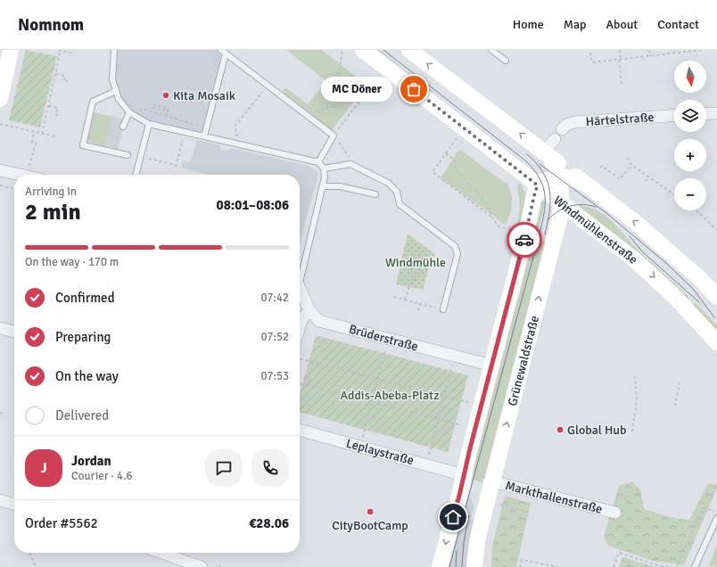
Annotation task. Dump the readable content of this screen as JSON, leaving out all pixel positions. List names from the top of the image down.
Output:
{
  "streets": {
    "main road": ["Windmühlenstraße", "Grünewaldstraße"],
    "street": [
      "Härtelstraße",
      "Brüderstraße",
      "Leplaystraße",
      "Markthallenstraße"
    ]
  },
  "crossings": [
    ["Windmühlenstraße", "Grünewaldstraße"],
    ["Grünewaldstraße", "Markthallenstraße"]
  ],
  "parks": ["Windmühle", "Addis-Abeba-Platz"],
  "places": [
    "MC Döner",
    "Kita Mosaik",
    "Global Hub",
    "CityBootCamp"
  ],
  "north": "bottom",
  "page": {
    "header": "Nomnom",
    "nav": [
      "Home",
      "Map",
      "About",
      "Contact"
    ],
    "map_buttons": ["+", "−"],
    "bubble": "MC Döner",
    "heading": ["2 min", "Arriving in", "08:01–08:06"],
    "panel": [
      "Jordan",
      "Courier · 4.6",
      "Order #5562",
      "€28.06"
    ],
    "bar": "On the way · 170 m",
    "list": [
      ["Confirmed", "07:42"],
      ["Preparing", "07:52"],
      ["On the way", "07:53"],
      "Delivered"
    ],
    "round": "J"
  }
}
